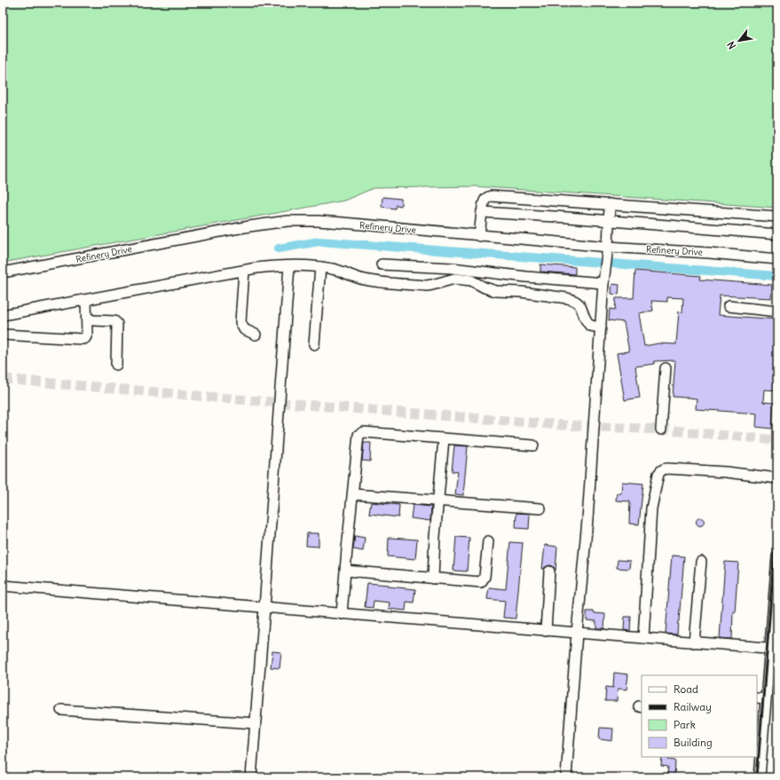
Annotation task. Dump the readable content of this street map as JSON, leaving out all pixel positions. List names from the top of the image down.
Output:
{
  "streets": {
    "street": ["Refinery Drive"]
  },
  "legend": [
    "Road",
    "Railway",
    "Park",
    "Building"
  ],
  "north": "bottom left"
}
